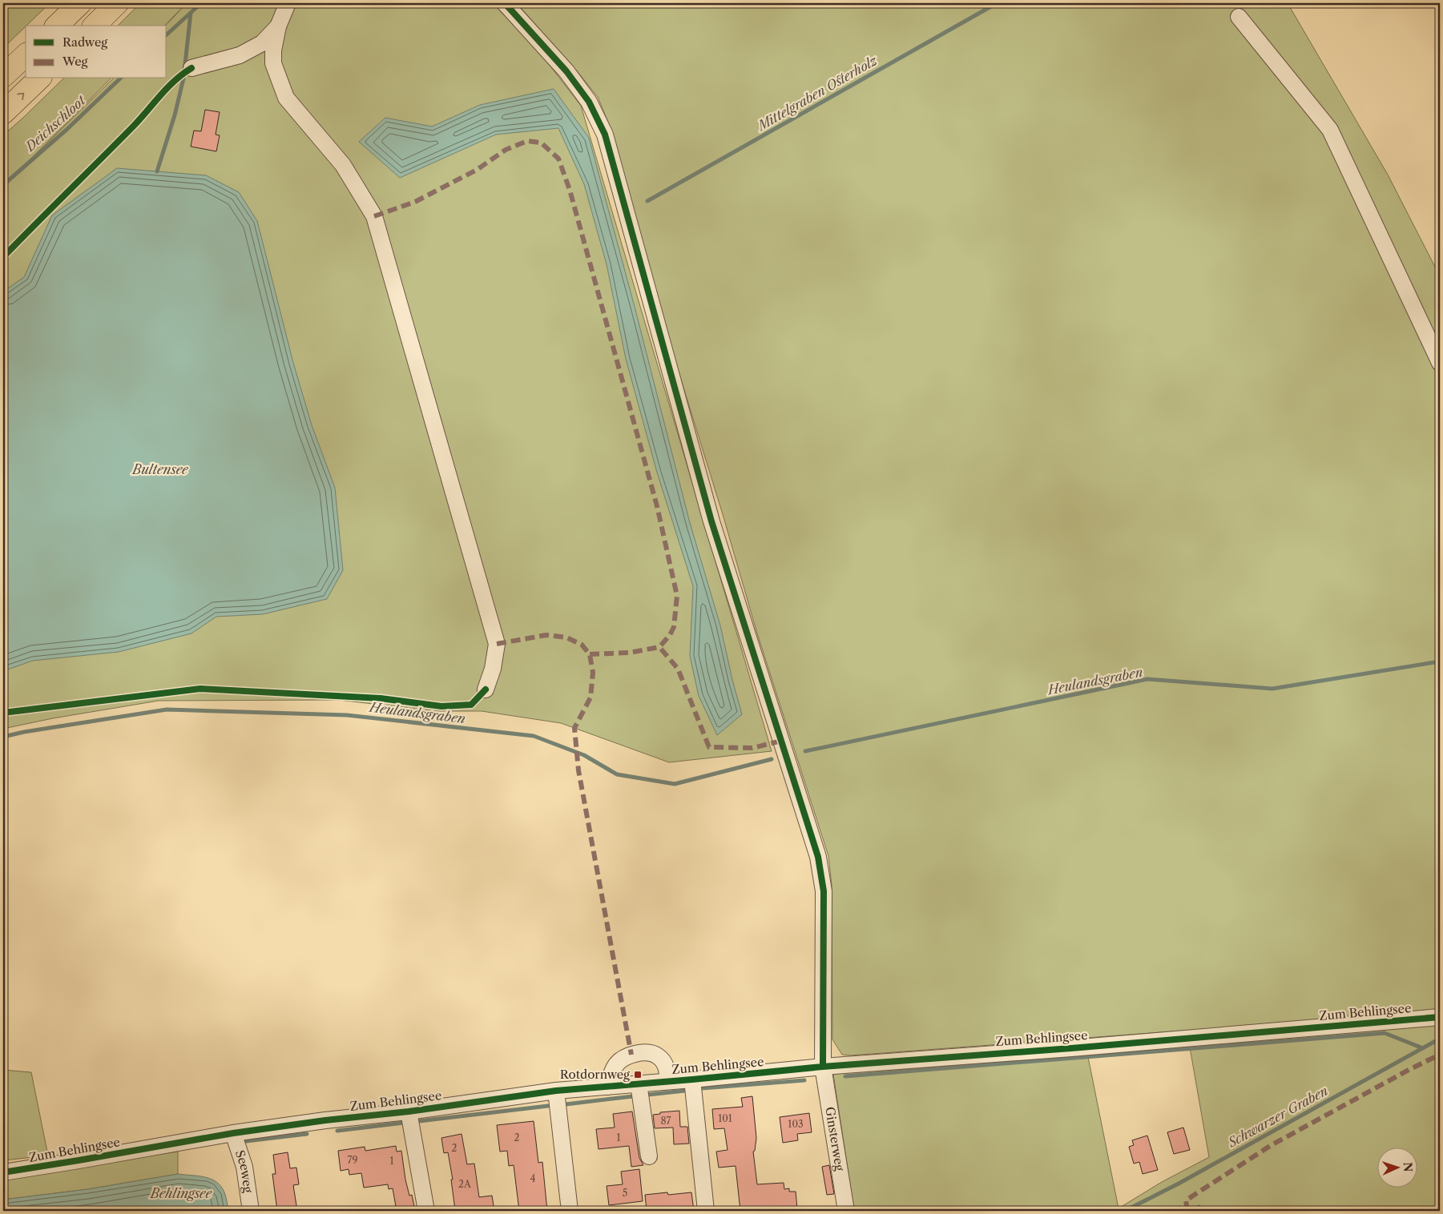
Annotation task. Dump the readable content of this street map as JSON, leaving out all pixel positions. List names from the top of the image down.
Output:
{
  "streets": {
    "street": ["Zum Behlingsee", "Ginsterweg", "Seeweg"]
  },
  "crossings": [
    ["Zum Behlingsee", "Ginsterweg"],
    ["Zum Behlingsee", "Seeweg"]
  ],
  "water": [
    "Mittelgraben Osterholz",
    "Deichschloot",
    "Bultensee",
    "Heulandsgraben",
    "Schwarzer Graben",
    "Behlingsee"
  ],
  "places": {
    "transit": ["Rotdornweg"]
  },
  "house_numbers": [
    "101",
    "87",
    "103",
    "2",
    "1",
    "2",
    "79",
    "1",
    "4",
    "2A",
    "5"
  ],
  "legend": ["Radweg", "Weg"],
  "north": "right"
}
